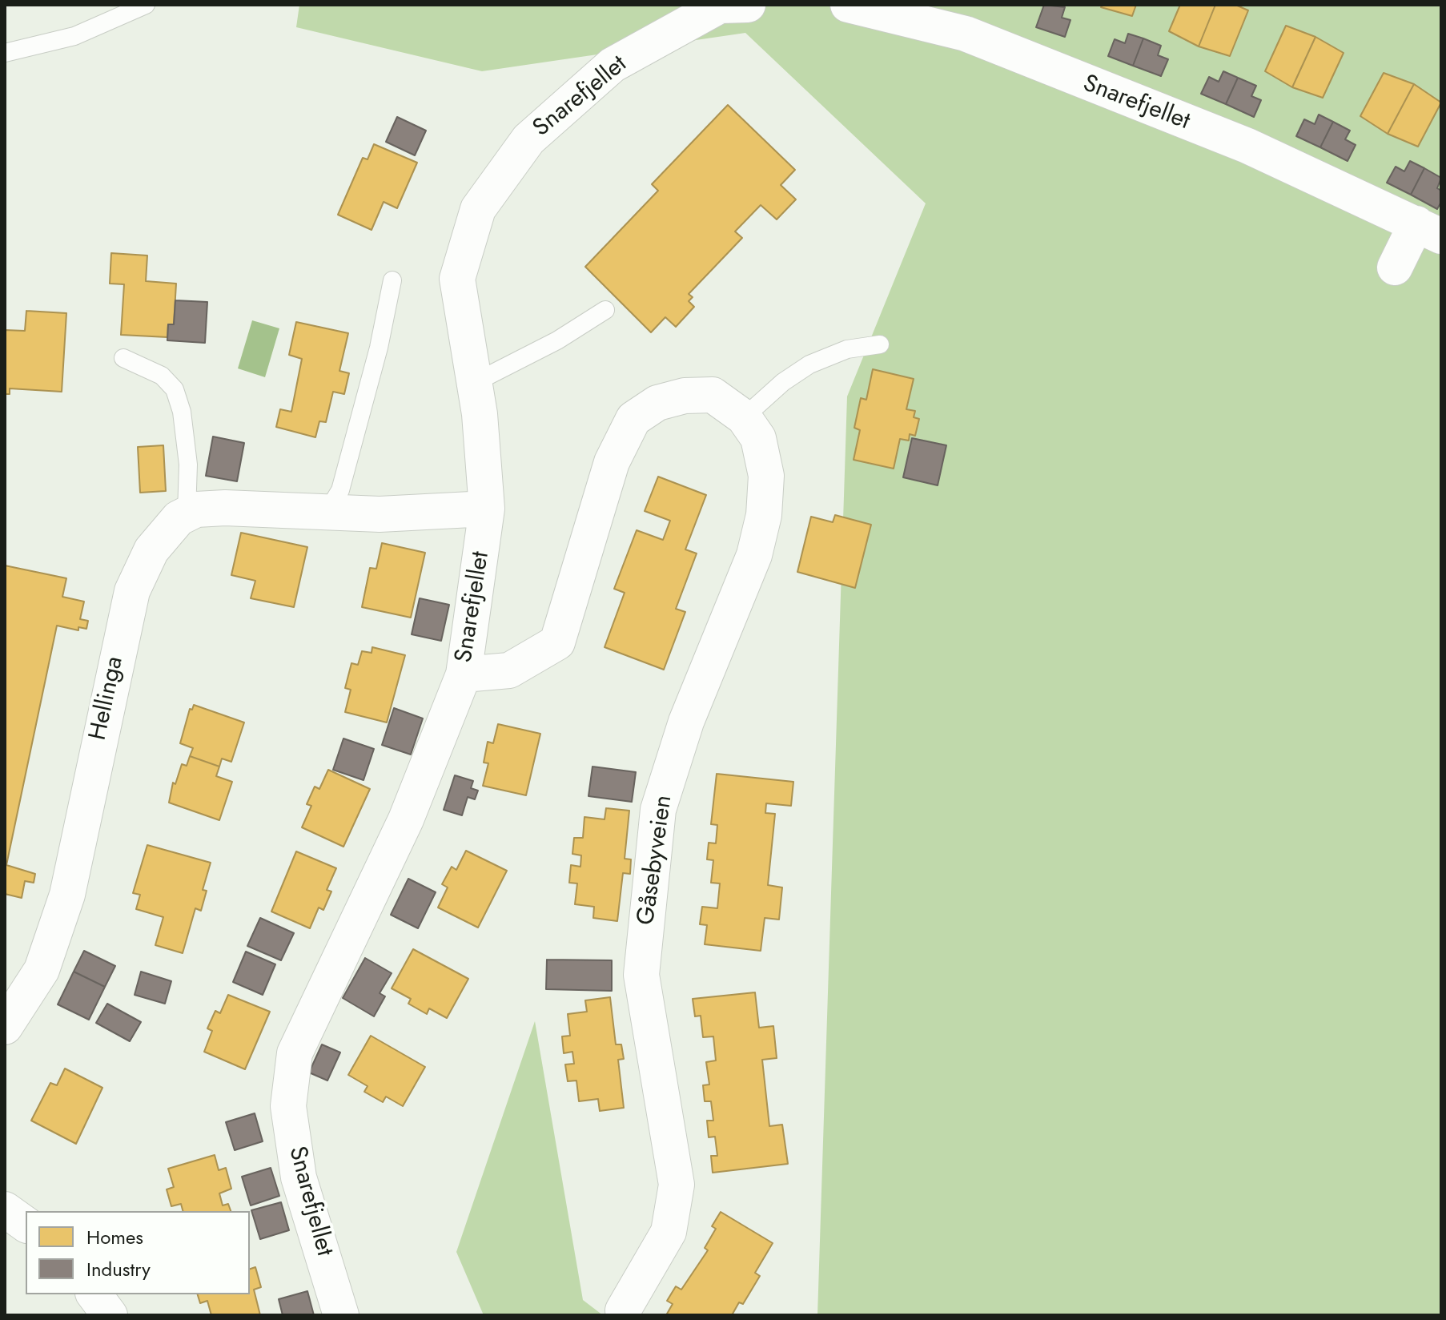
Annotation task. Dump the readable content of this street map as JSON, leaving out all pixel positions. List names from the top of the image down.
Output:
{
  "streets": {
    "street": ["Snarefjellet", "Hellinga", "Gåsebyveien"]
  },
  "crossings": [
    ["Snarefjellet", "Gåsebyveien"]
  ],
  "legend": ["Homes", "Industry"]
}
